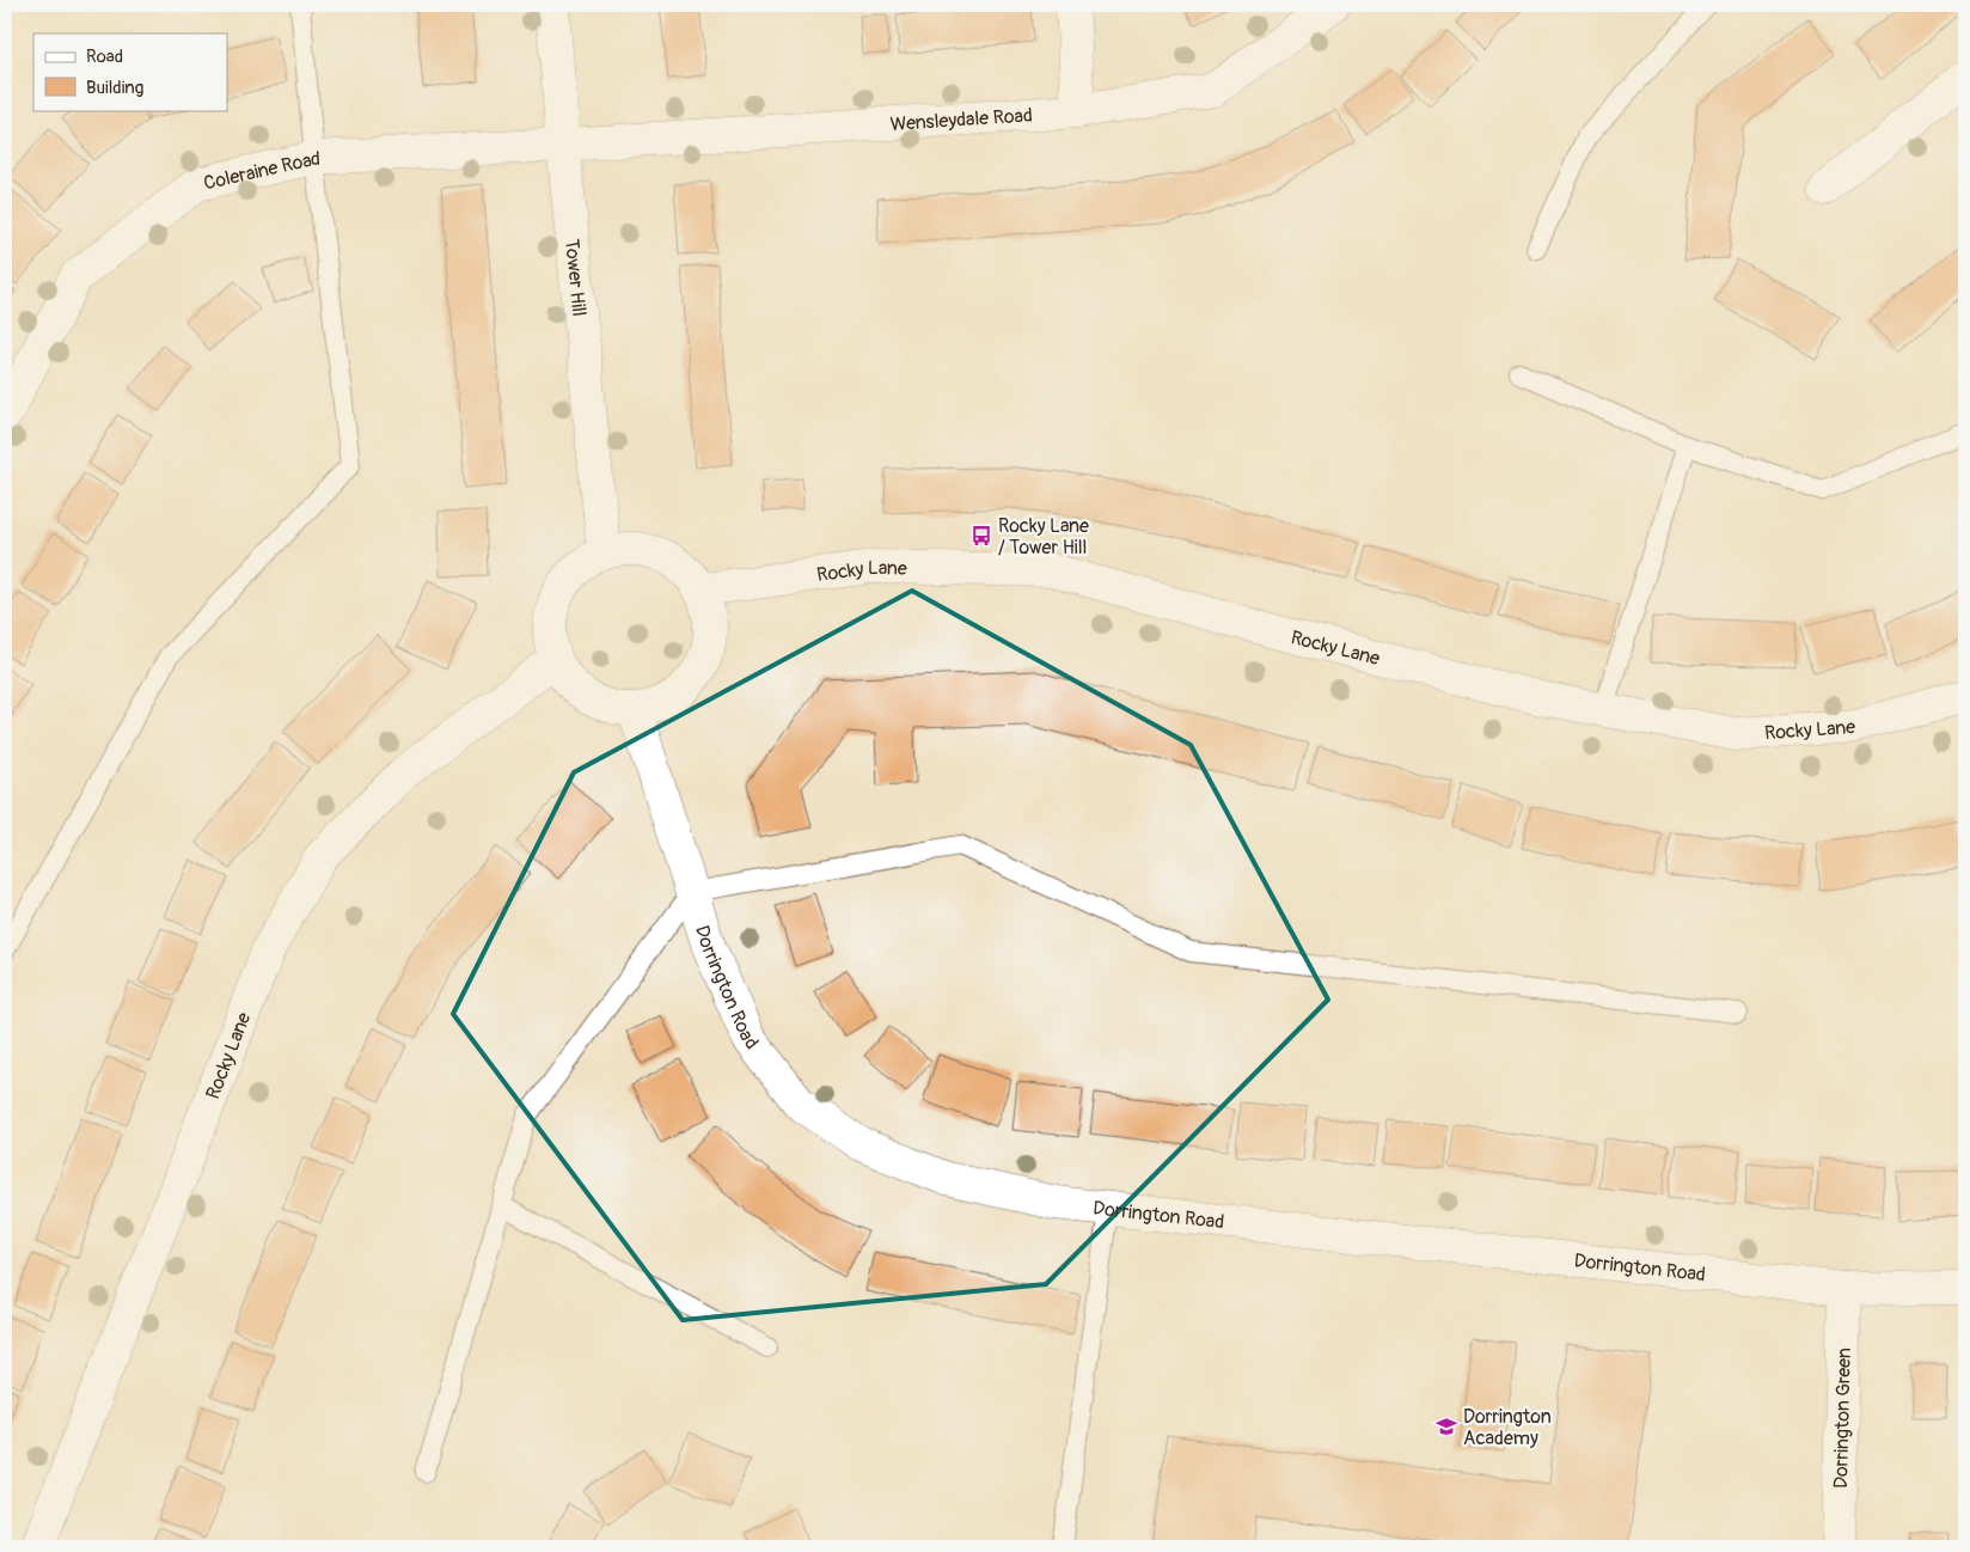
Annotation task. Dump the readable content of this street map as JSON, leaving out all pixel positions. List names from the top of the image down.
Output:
{
  "streets": {
    "street": [
      "Wensleydale Road",
      "Coleraine Road",
      "Tower Hill",
      "Rocky Lane",
      "Dorrington Road",
      "Dorrington Green"
    ]
  },
  "crossings": [
    ["Wensleydale Road", "Coleraine Road"],
    ["Wensleydale Road", "Tower Hill"],
    ["Coleraine Road", "Tower Hill"],
    ["Tower Hill", "Rocky Lane"],
    ["Tower Hill", "Dorrington Road"],
    ["Rocky Lane", "Dorrington Road"],
    ["Dorrington Road", "Dorrington Green"]
  ],
  "places": {
    "bus stop": ["Rocky Lane / Tower Hill"],
    "school or university": ["Dorrington Academy"]
  },
  "legend": ["Road", "Building"]
}
